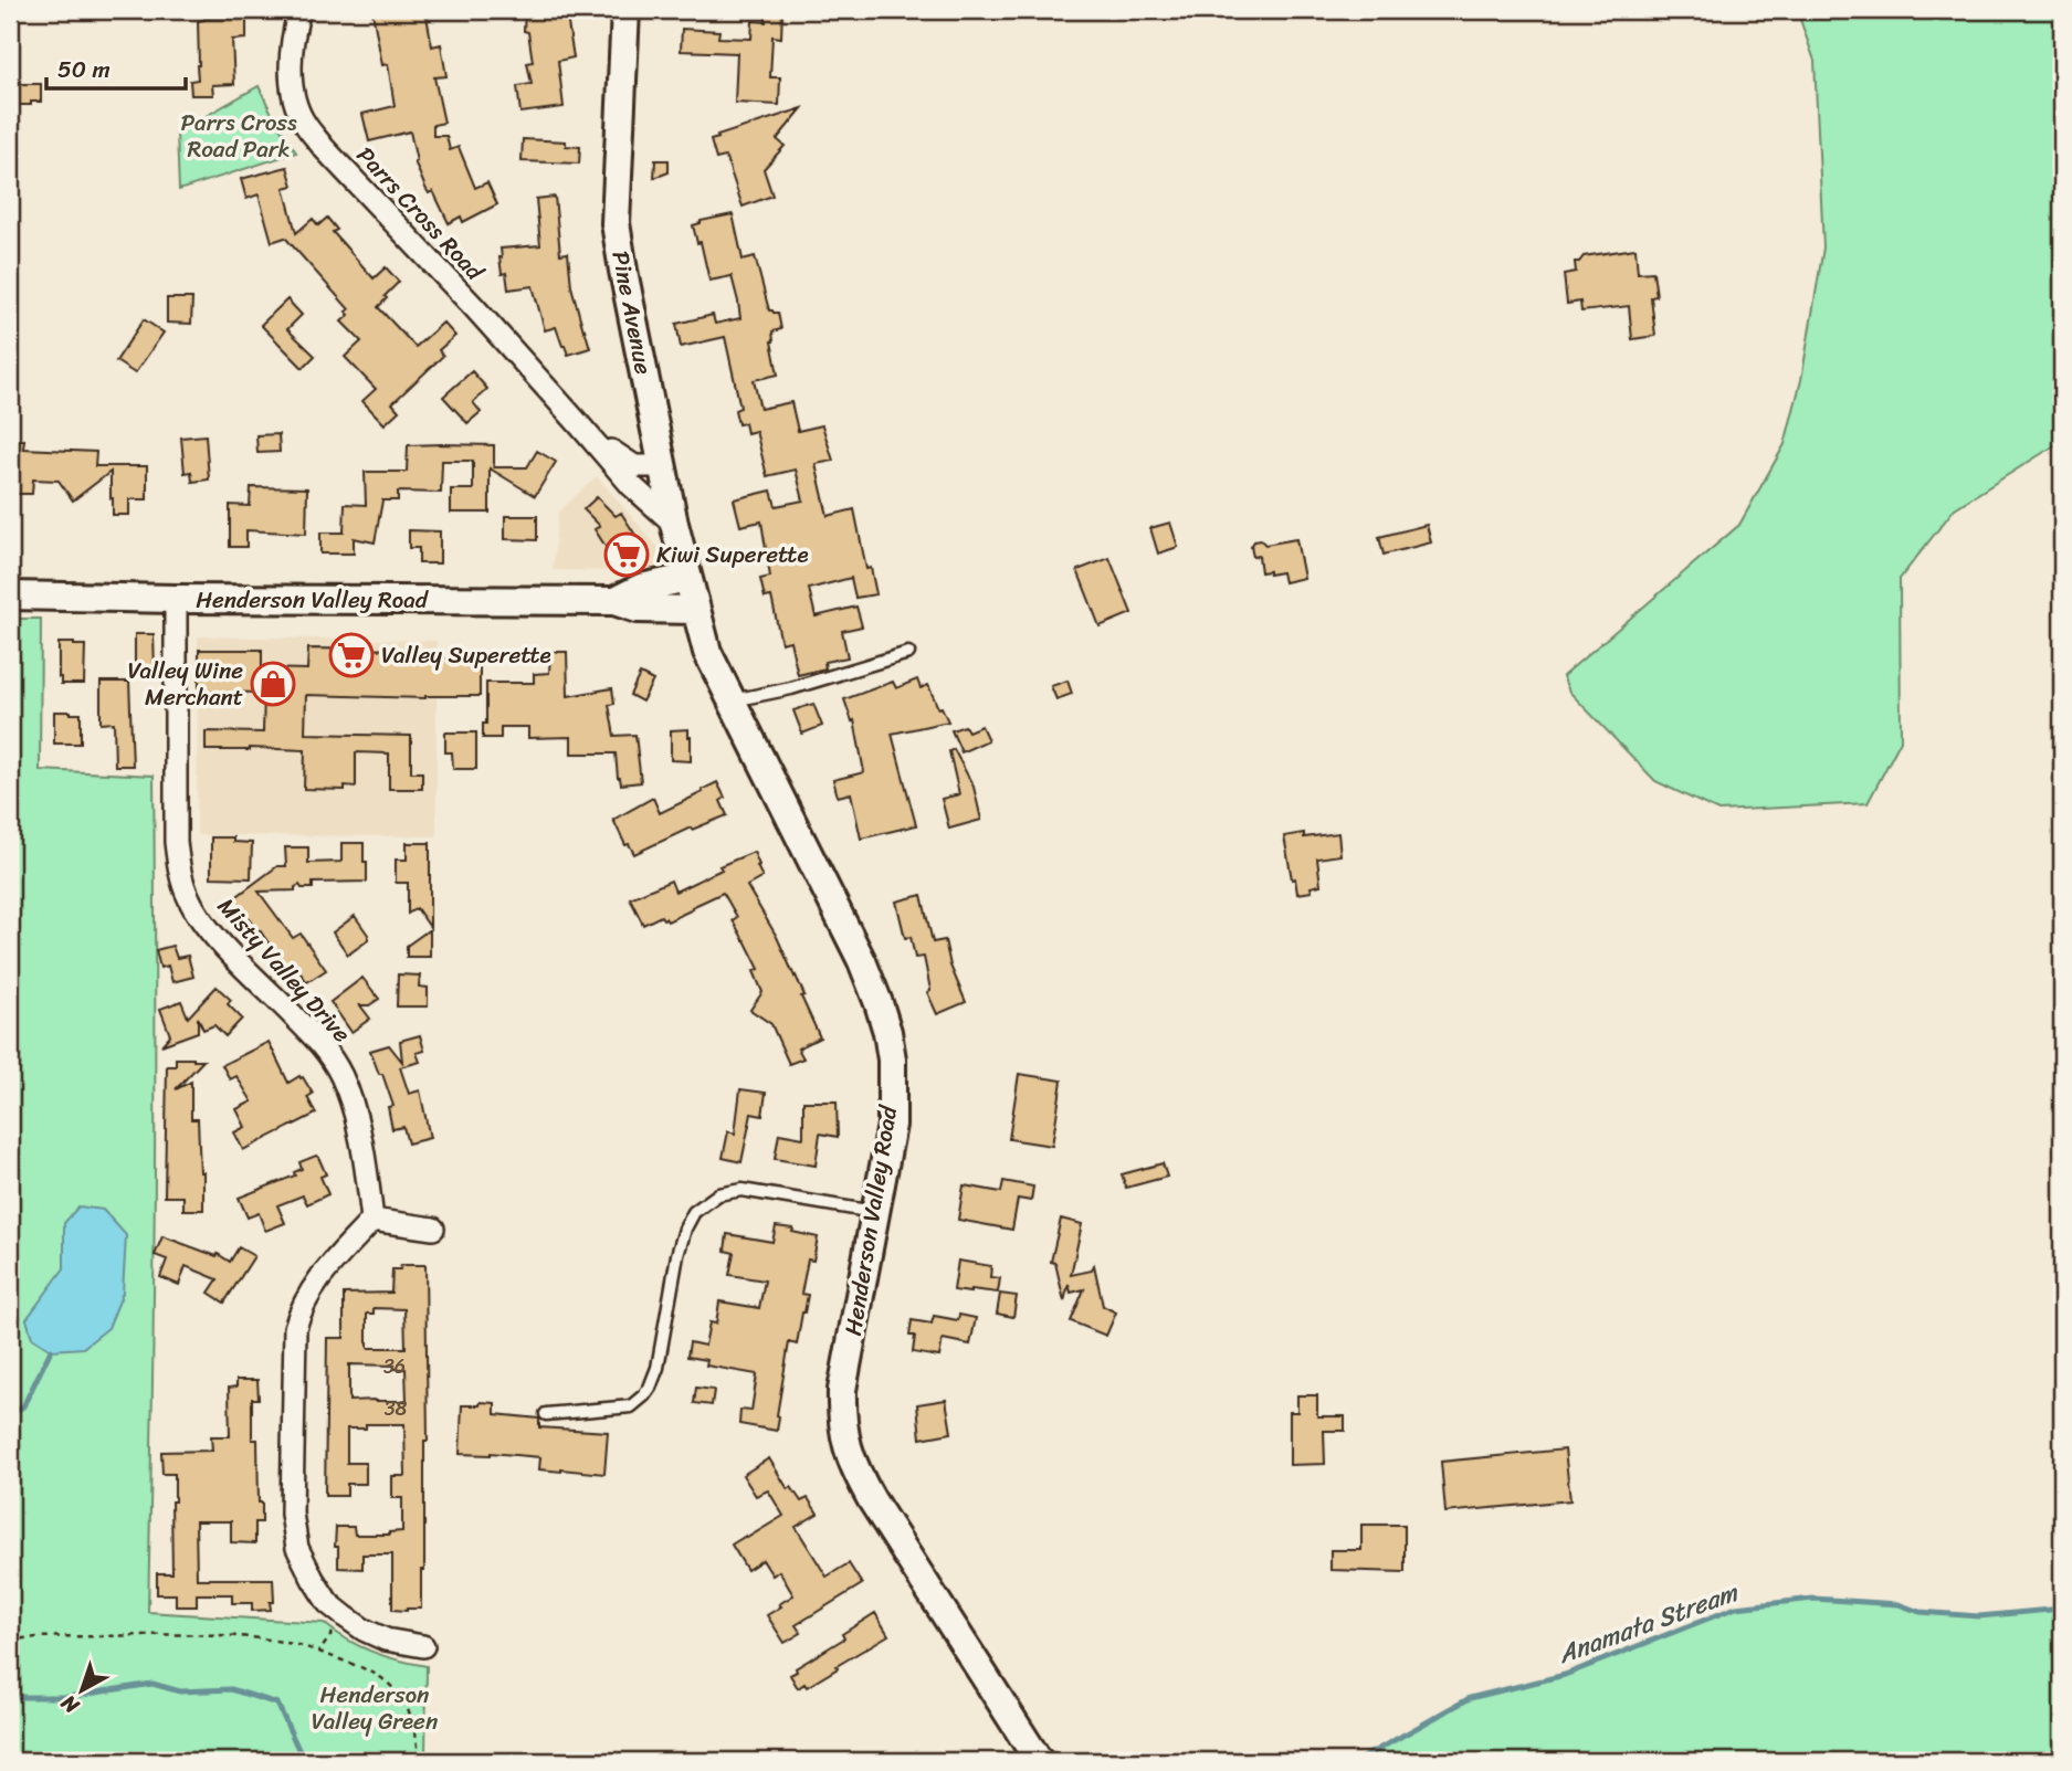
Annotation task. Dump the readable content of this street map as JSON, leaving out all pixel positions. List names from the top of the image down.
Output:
{
  "streets": {
    "street": [
      "Parrs Cross Road",
      "Pine Avenue",
      "Henderson Valley Road",
      "Misty Valley Drive"
    ]
  },
  "crossings": [
    ["Parrs Cross Road", "Pine Avenue"],
    ["Pine Avenue", "Henderson Valley Road"],
    ["Henderson Valley Road", "Misty Valley Drive"]
  ],
  "water": ["Anamata Stream"],
  "parks": ["Parrs Cross Road Park", "Henderson Valley Green"],
  "places": {
    "supermarket": ["Kiwi Superette", "Valley Superette"],
    "shop": ["Valley Wine Merchant"]
  },
  "house_numbers": ["36", "38"],
  "scale_bar": "50 m",
  "north": "bottom left"
}
